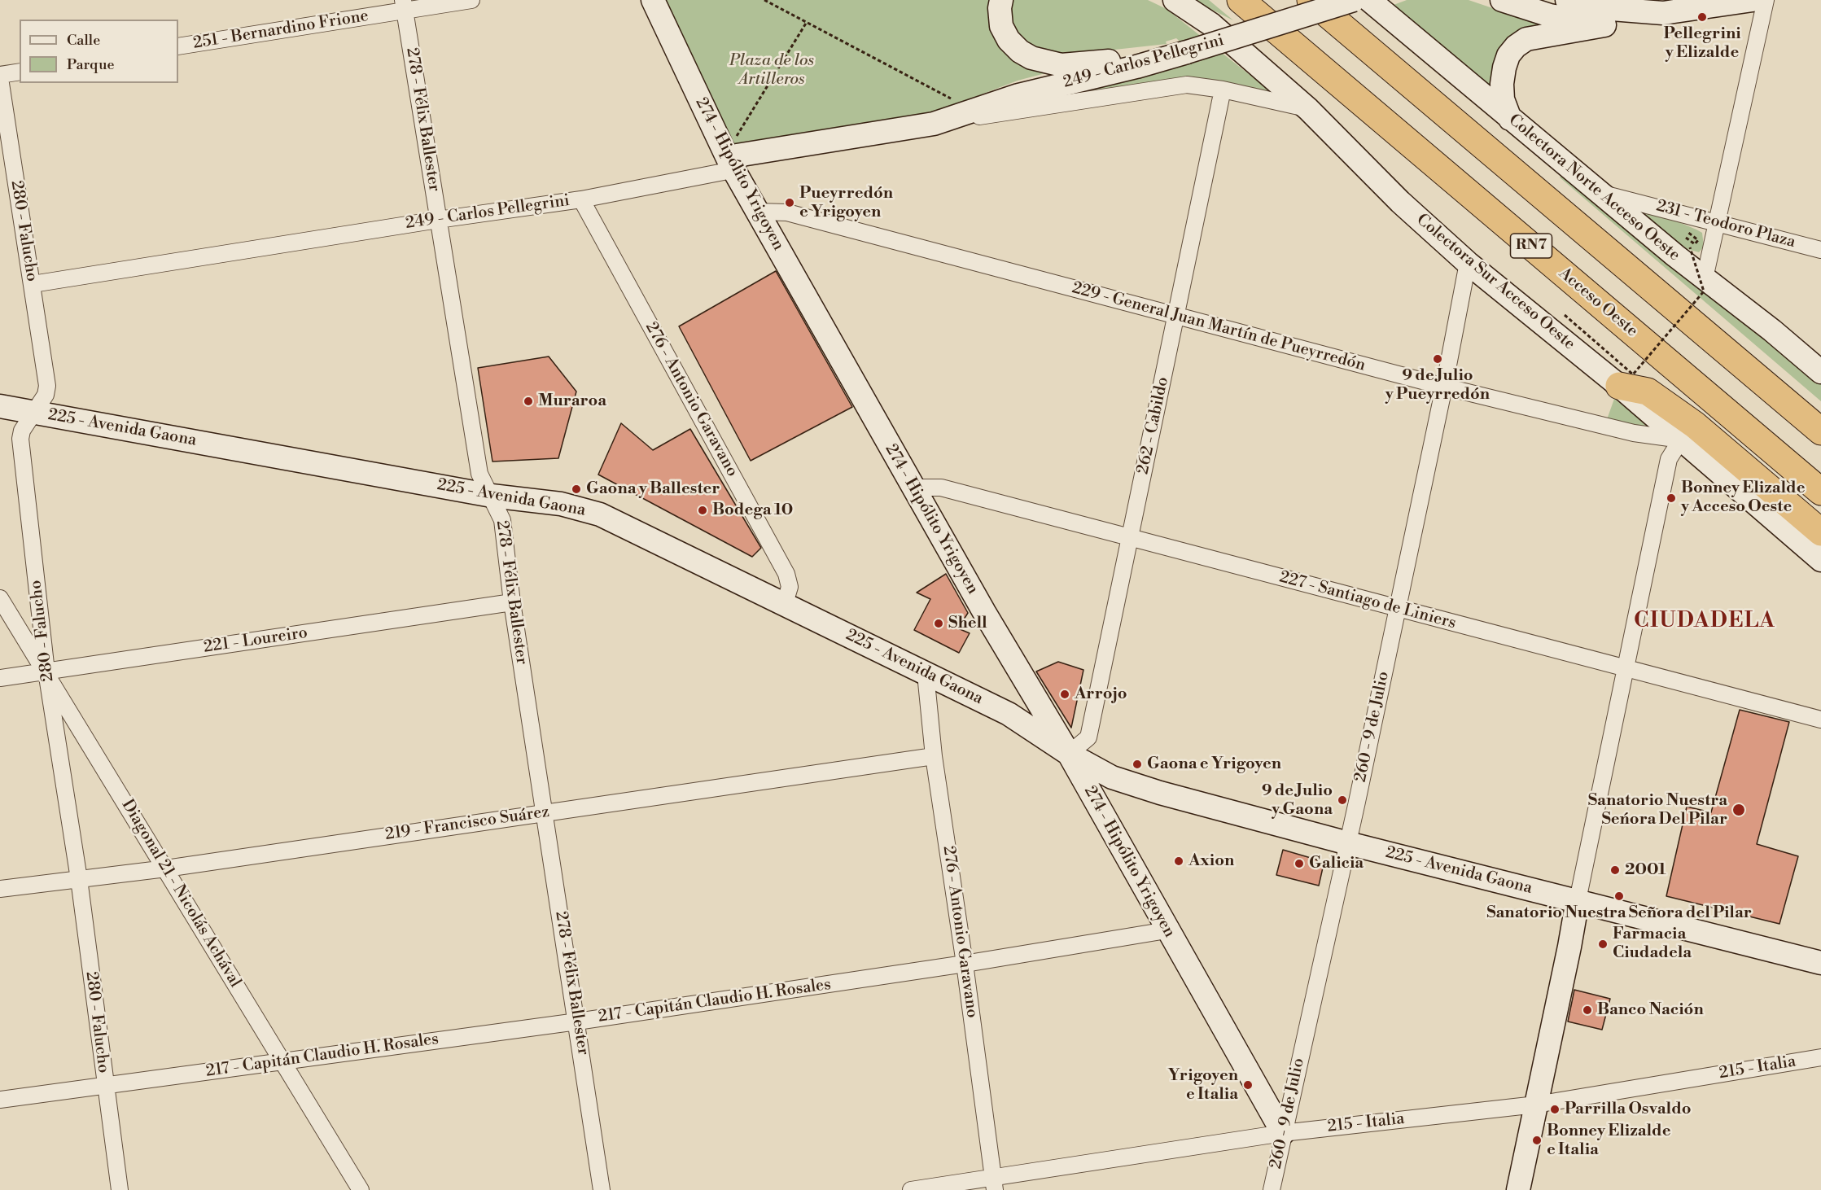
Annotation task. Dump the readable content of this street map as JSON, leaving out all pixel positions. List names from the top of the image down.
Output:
{
  "streets": {
    "highway": ["RN7", "Acceso Oeste"],
    "street": [
      "251 - Bernardino Frione",
      "249 - Carlos Pellegrini",
      "278 - Félix Ballester",
      "274 - Hipólito Yrigoyen",
      "Colectora Norte Acceso Oeste",
      "231 - Teodoro Plaza",
      "280 - Falucho",
      "Colectora Sur Acceso Oeste",
      "229 - General Juan Martín de Pueyrredón",
      "276 - Antonio Garavano",
      "262 - Cabildo",
      "225 - Avenida Gaona",
      "227 - Santiago de Liniers",
      "221 - Loureiro",
      "260 - 9 de Julio",
      "219 - Francisco Suárez",
      "Diagonal 21 - Nicolás Achával",
      "217 - Capitán Claudio H. Rosales",
      "215 - Italia"
    ]
  },
  "crossings": [
    ["251 - Bernardino Frione", "278 - Félix Ballester"],
    ["249 - Carlos Pellegrini", "278 - Félix Ballester"],
    ["249 - Carlos Pellegrini", "274 - Hipólito Yrigoyen"],
    ["249 - Carlos Pellegrini", "280 - Falucho"],
    ["249 - Carlos Pellegrini", "276 - Antonio Garavano"],
    ["249 - Carlos Pellegrini", "262 - Cabildo"],
    ["278 - Félix Ballester", "225 - Avenida Gaona"],
    ["278 - Félix Ballester", "221 - Loureiro"],
    ["278 - Félix Ballester", "219 - Francisco Suárez"],
    ["278 - Félix Ballester", "217 - Capitán Claudio H. Rosales"],
    ["274 - Hipólito Yrigoyen", "229 - General Juan Martín de Pueyrredón"],
    ["274 - Hipólito Yrigoyen", "262 - Cabildo"],
    ["274 - Hipólito Yrigoyen", "225 - Avenida Gaona"],
    ["274 - Hipólito Yrigoyen", "227 - Santiago de Liniers"],
    ["274 - Hipólito Yrigoyen", "260 - 9 de Julio"],
    ["274 - Hipólito Yrigoyen", "217 - Capitán Claudio H. Rosales"],
    ["274 - Hipólito Yrigoyen", "215 - Italia"],
    ["Colectora Norte Acceso Oeste", "231 - Teodoro Plaza"],
    ["280 - Falucho", "225 - Avenida Gaona"],
    ["280 - Falucho", "221 - Loureiro"],
    ["280 - Falucho", "219 - Francisco Suárez"],
    ["280 - Falucho", "Diagonal 21 - Nicolás Achával"],
    ["280 - Falucho", "217 - Capitán Claudio H. Rosales"],
    ["Colectora Sur Acceso Oeste", "229 - General Juan Martín de Pueyrredón"],
    ["Colectora Sur Acceso Oeste", "260 - 9 de Julio"],
    ["229 - General Juan Martín de Pueyrredón", "262 - Cabildo"],
    ["229 - General Juan Martín de Pueyrredón", "260 - 9 de Julio"],
    ["276 - Antonio Garavano", "225 - Avenida Gaona"],
    ["276 - Antonio Garavano", "219 - Francisco Suárez"],
    ["276 - Antonio Garavano", "217 - Capitán Claudio H. Rosales"],
    ["276 - Antonio Garavano", "215 - Italia"],
    ["262 - Cabildo", "225 - Avenida Gaona"],
    ["262 - Cabildo", "227 - Santiago de Liniers"],
    ["225 - Avenida Gaona", "260 - 9 de Julio"],
    ["227 - Santiago de Liniers", "260 - 9 de Julio"],
    ["221 - Loureiro", "Diagonal 21 - Nicolás Achával"],
    ["260 - 9 de Julio", "215 - Italia"],
    ["219 - Francisco Suárez", "Diagonal 21 - Nicolás Achával"],
    ["Diagonal 21 - Nicolás Achával", "217 - Capitán Claudio H. Rosales"]
  ],
  "districts": ["CIUDADELA"],
  "parks": ["Plaza de los Artilleros"],
  "places": [
    "Pellegrini y Elizalde",
    "Pueyrredón e Yrigoyen",
    "9 de Julio y Pueyrredón",
    "Muraroa",
    "Gaona y Ballester",
    "Bonney Elizalde y Acceso Oeste",
    "Bodega 10",
    "Shell",
    "Arrojo",
    "Gaona e Yrigoyen",
    "9 de Julio y Gaona",
    "Sanatorio Nuestra Seńora Del Pilar",
    "Axion",
    "Galicia",
    "2001",
    "Sanatorio Nuestra Señora del Pilar",
    "Farmacia Ciudadela",
    "Banco Nación",
    "Yrigoyen e Italia",
    "Parrilla Osvaldo",
    "Bonney Elizalde e Italia"
  ],
  "legend": ["Calle", "Parque"]
}
